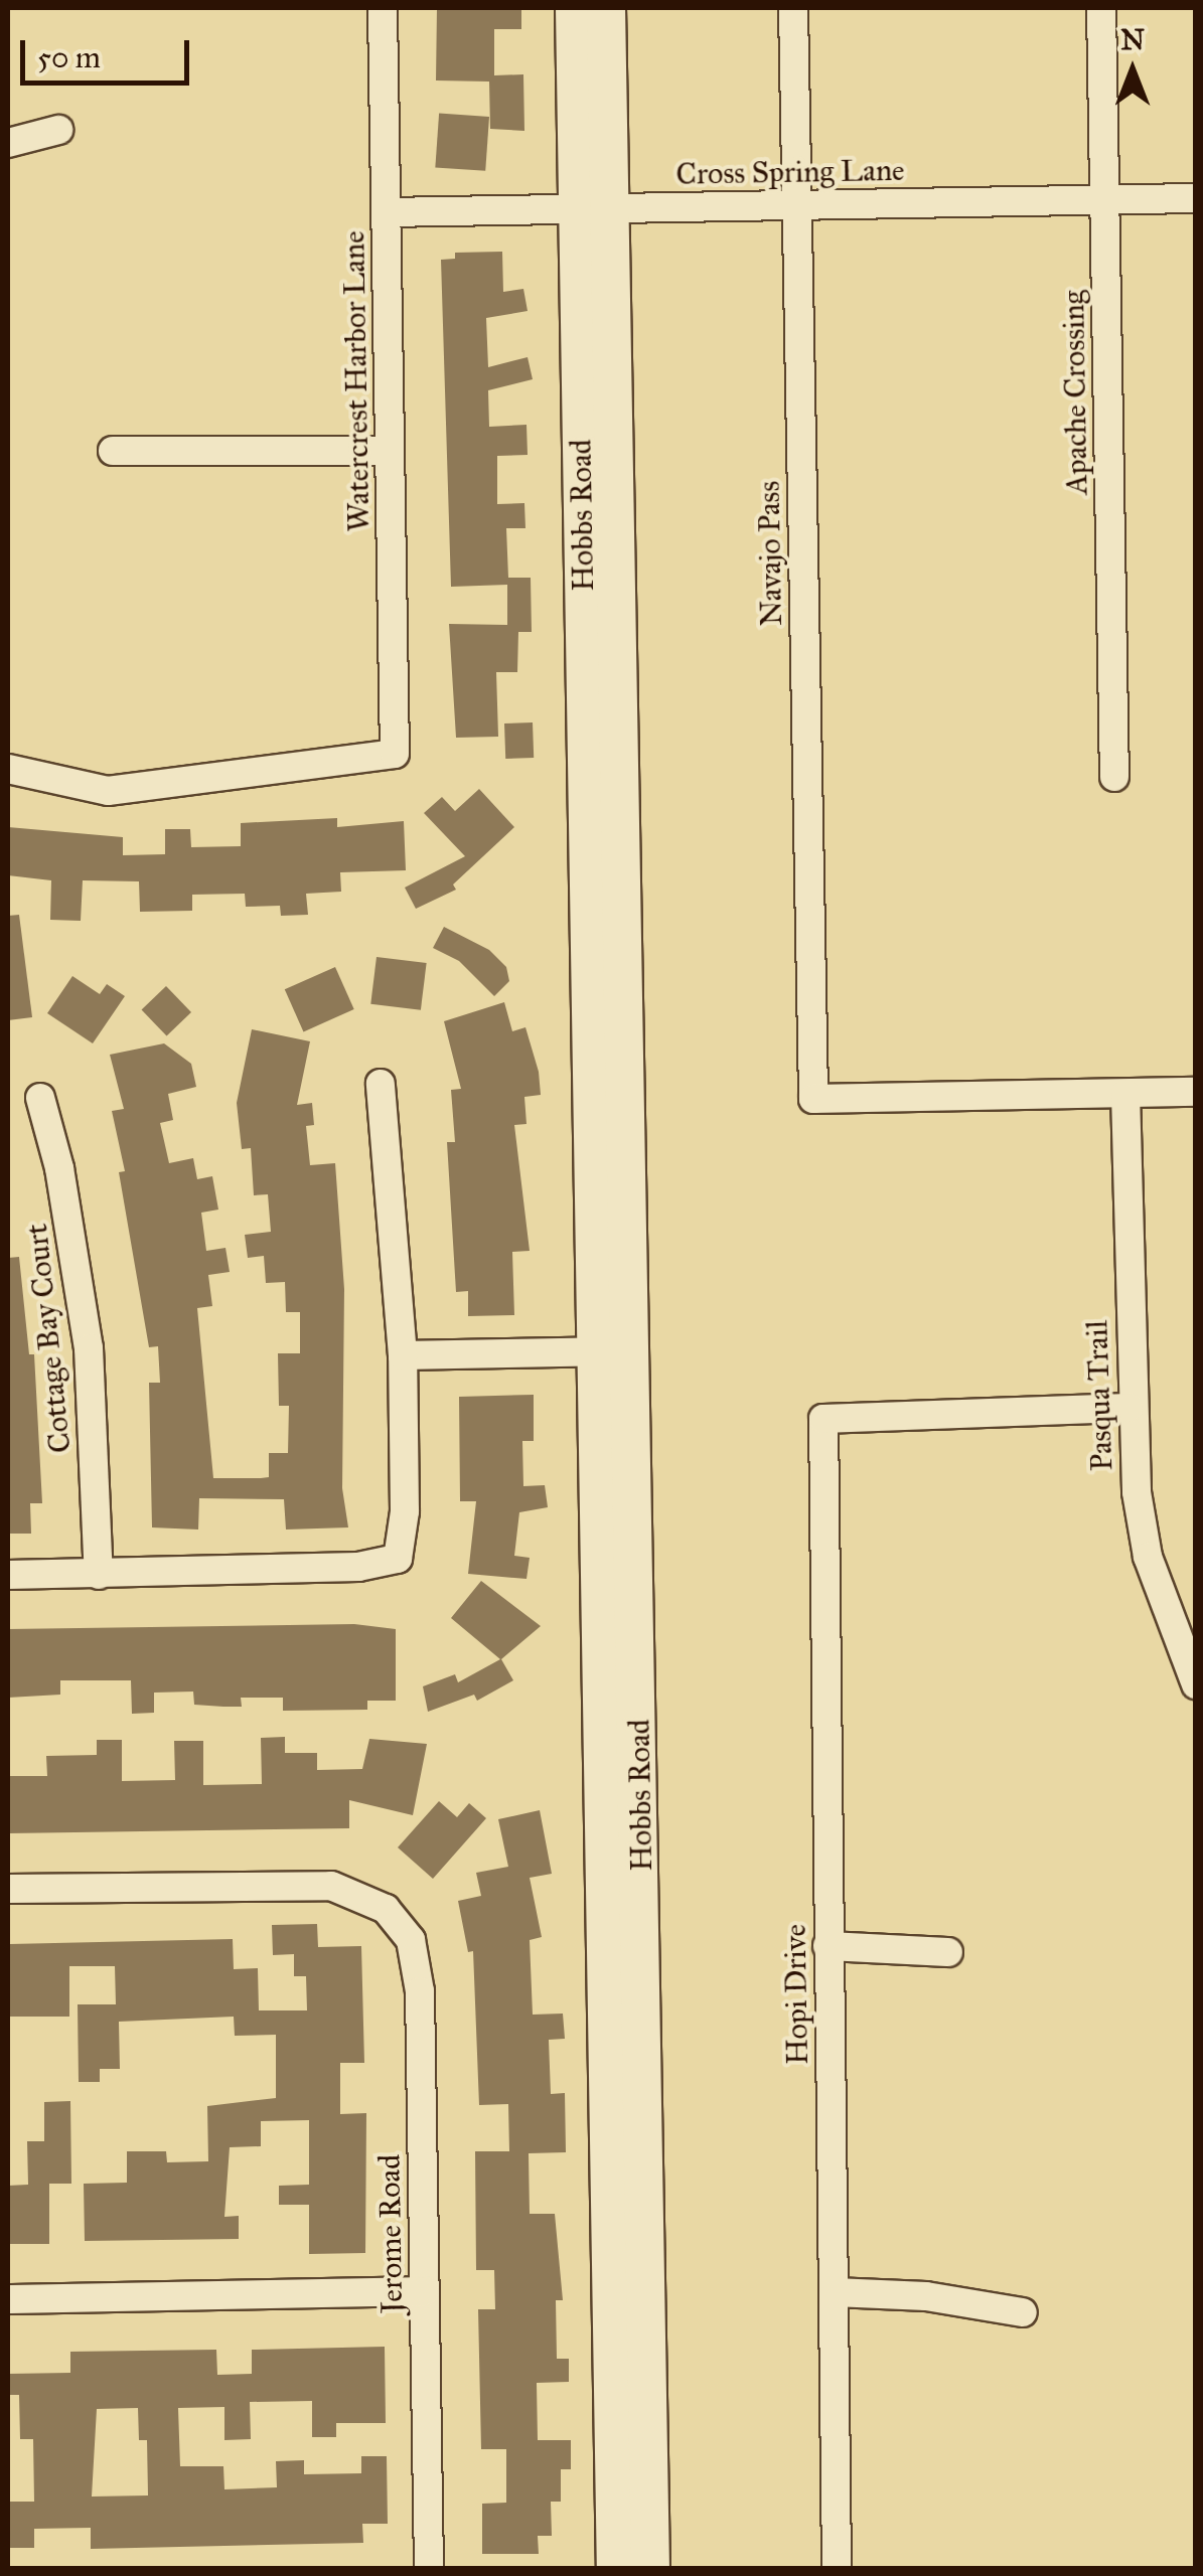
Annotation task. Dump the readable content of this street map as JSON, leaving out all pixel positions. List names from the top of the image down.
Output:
{
  "streets": {
    "street": [
      "Cross Spring Lane",
      "Watercrest Harbor Lane",
      "Apache Crossing",
      "Hobbs Road",
      "Navajo Pass",
      "Cottage Bay Court",
      "Pasqua Trail",
      "Hopi Drive",
      "Jerome Road"
    ]
  },
  "crossings": [
    ["Cross Spring Lane", "Watercrest Harbor Lane"],
    ["Cross Spring Lane", "Apache Crossing"],
    ["Cross Spring Lane", "Hobbs Road"],
    ["Cross Spring Lane", "Navajo Pass"],
    ["Navajo Pass", "Pasqua Trail"],
    ["Pasqua Trail", "Hopi Drive"]
  ],
  "scale_bar": "50 m",
  "north": "top"
}
